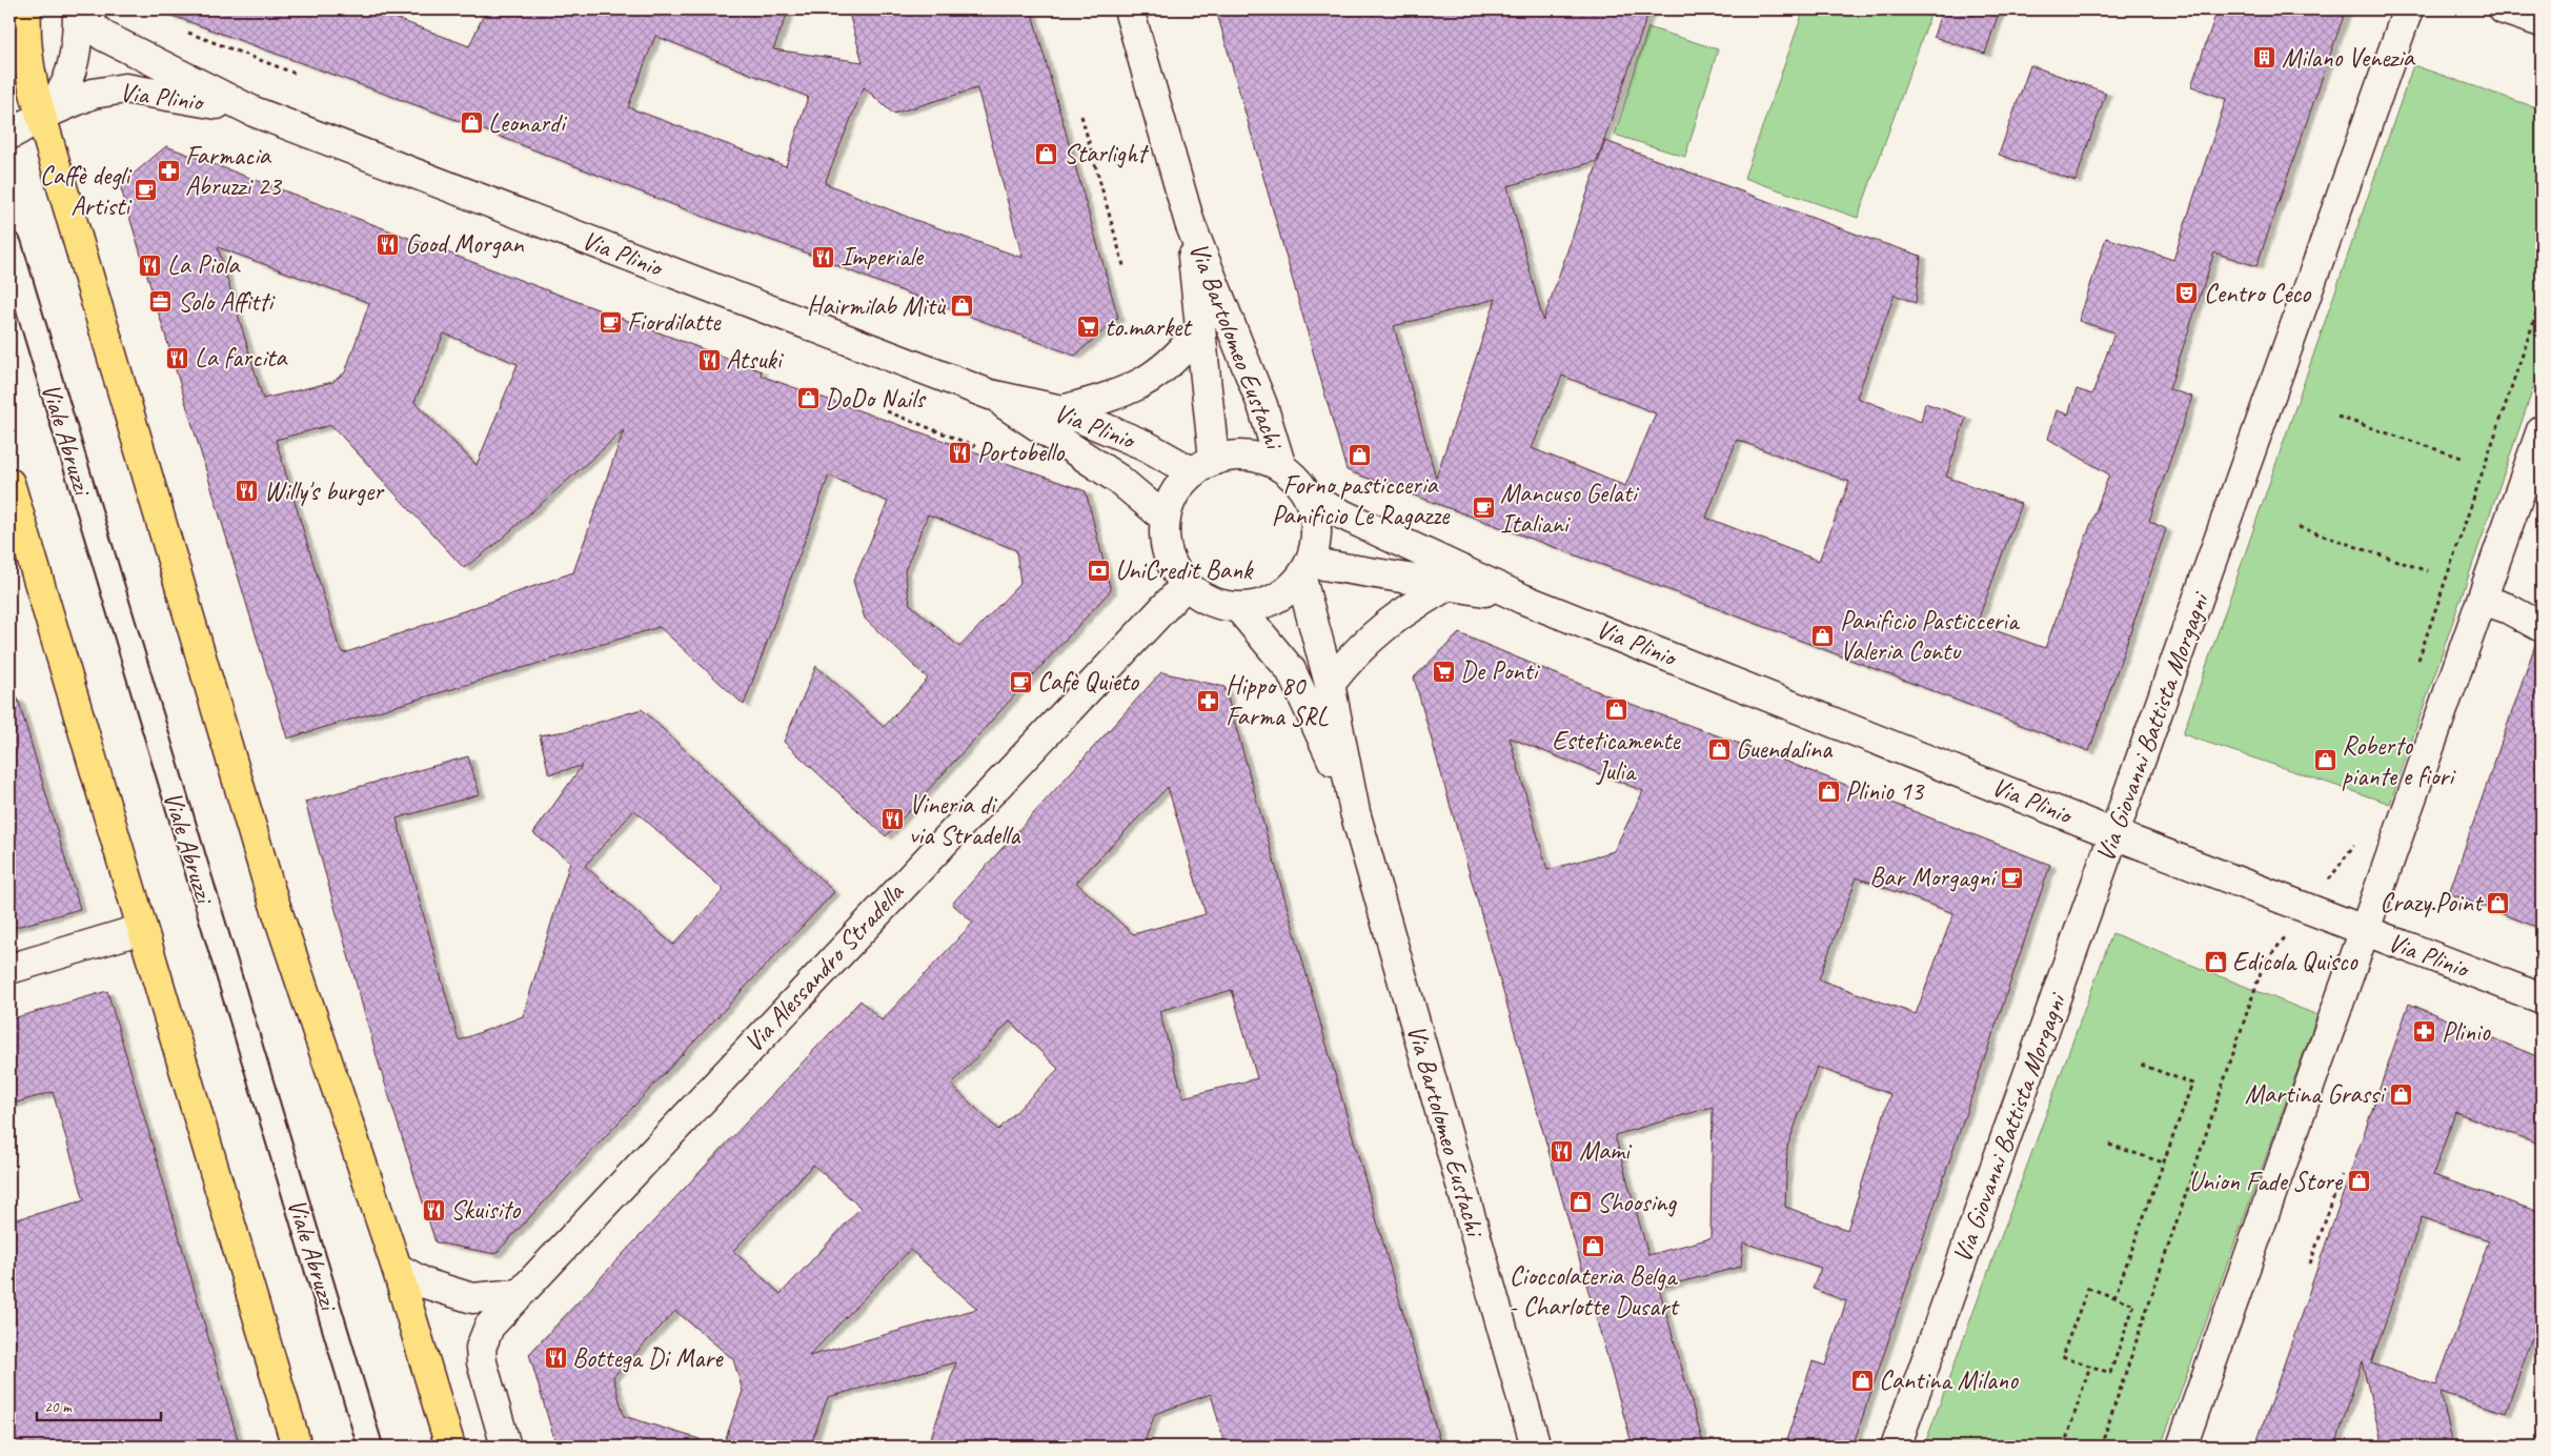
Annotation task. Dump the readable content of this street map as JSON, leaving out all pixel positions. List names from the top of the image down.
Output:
{
  "streets": {
    "street": [
      "Via Plinio",
      "Via Bartolomeo Eustachi",
      "Via Giovanni Battista Morgagni",
      "Via Alessandro Stradella"
    ],
    "lane": ["Viale Abruzzi"]
  },
  "crossings": [
    ["Via Plinio", "Via Bartolomeo Eustachi"],
    ["Via Plinio", "Via Giovanni Battista Morgagni"],
    ["Via Plinio", "Via Alessandro Stradella"],
    ["Via Bartolomeo Eustachi", "Via Alessandro Stradella"]
  ],
  "places": {
    "building": ["Milano Venezia"],
    "shop": [
      "Leonardi",
      "Starlight",
      "Hairmilab Mitù",
      "DoDo Nails",
      "Forno pasticceria Panificio Le Ragazze",
      "Panificio Pasticceria Valeria Contu",
      "Esteticamente Julia",
      "Guendalina",
      "Roberto piante e fiori",
      "Plinio 13",
      "Crazy.Point",
      "Edicola Quisco",
      "Martina Grassi",
      "Union Fade Store",
      "Shoosing",
      "Cioccolateria Belga - Charlotte Dusart",
      "Cantina Milano"
    ],
    "pharmacy": ["Farmacia Abruzzi 23", "Hippo 80 Farma SRL", "Plinio"],
    "cafe": [
      "Caffè degli Artisti",
      "Fiordilatte",
      "Mancuso Gelati Italiani",
      "Cafè Quieto",
      "Bar Morgagni"
    ],
    "restaurant": [
      "Good Morgan",
      "Imperiale",
      "La Piola",
      "La farcita",
      "Atsuki",
      "Portobello",
      "Willy's burger",
      "Vineria di via Stradella",
      "Mami",
      "Skuisito",
      "Bottega Di Mare"
    ],
    "theatre": ["Centro Ceco"],
    "office": ["Solo Affitti"],
    "supermarket": ["to.market", "De Ponti"],
    "bank": ["UniCredit Bank"]
  },
  "scale_bar": "20 m"
}
